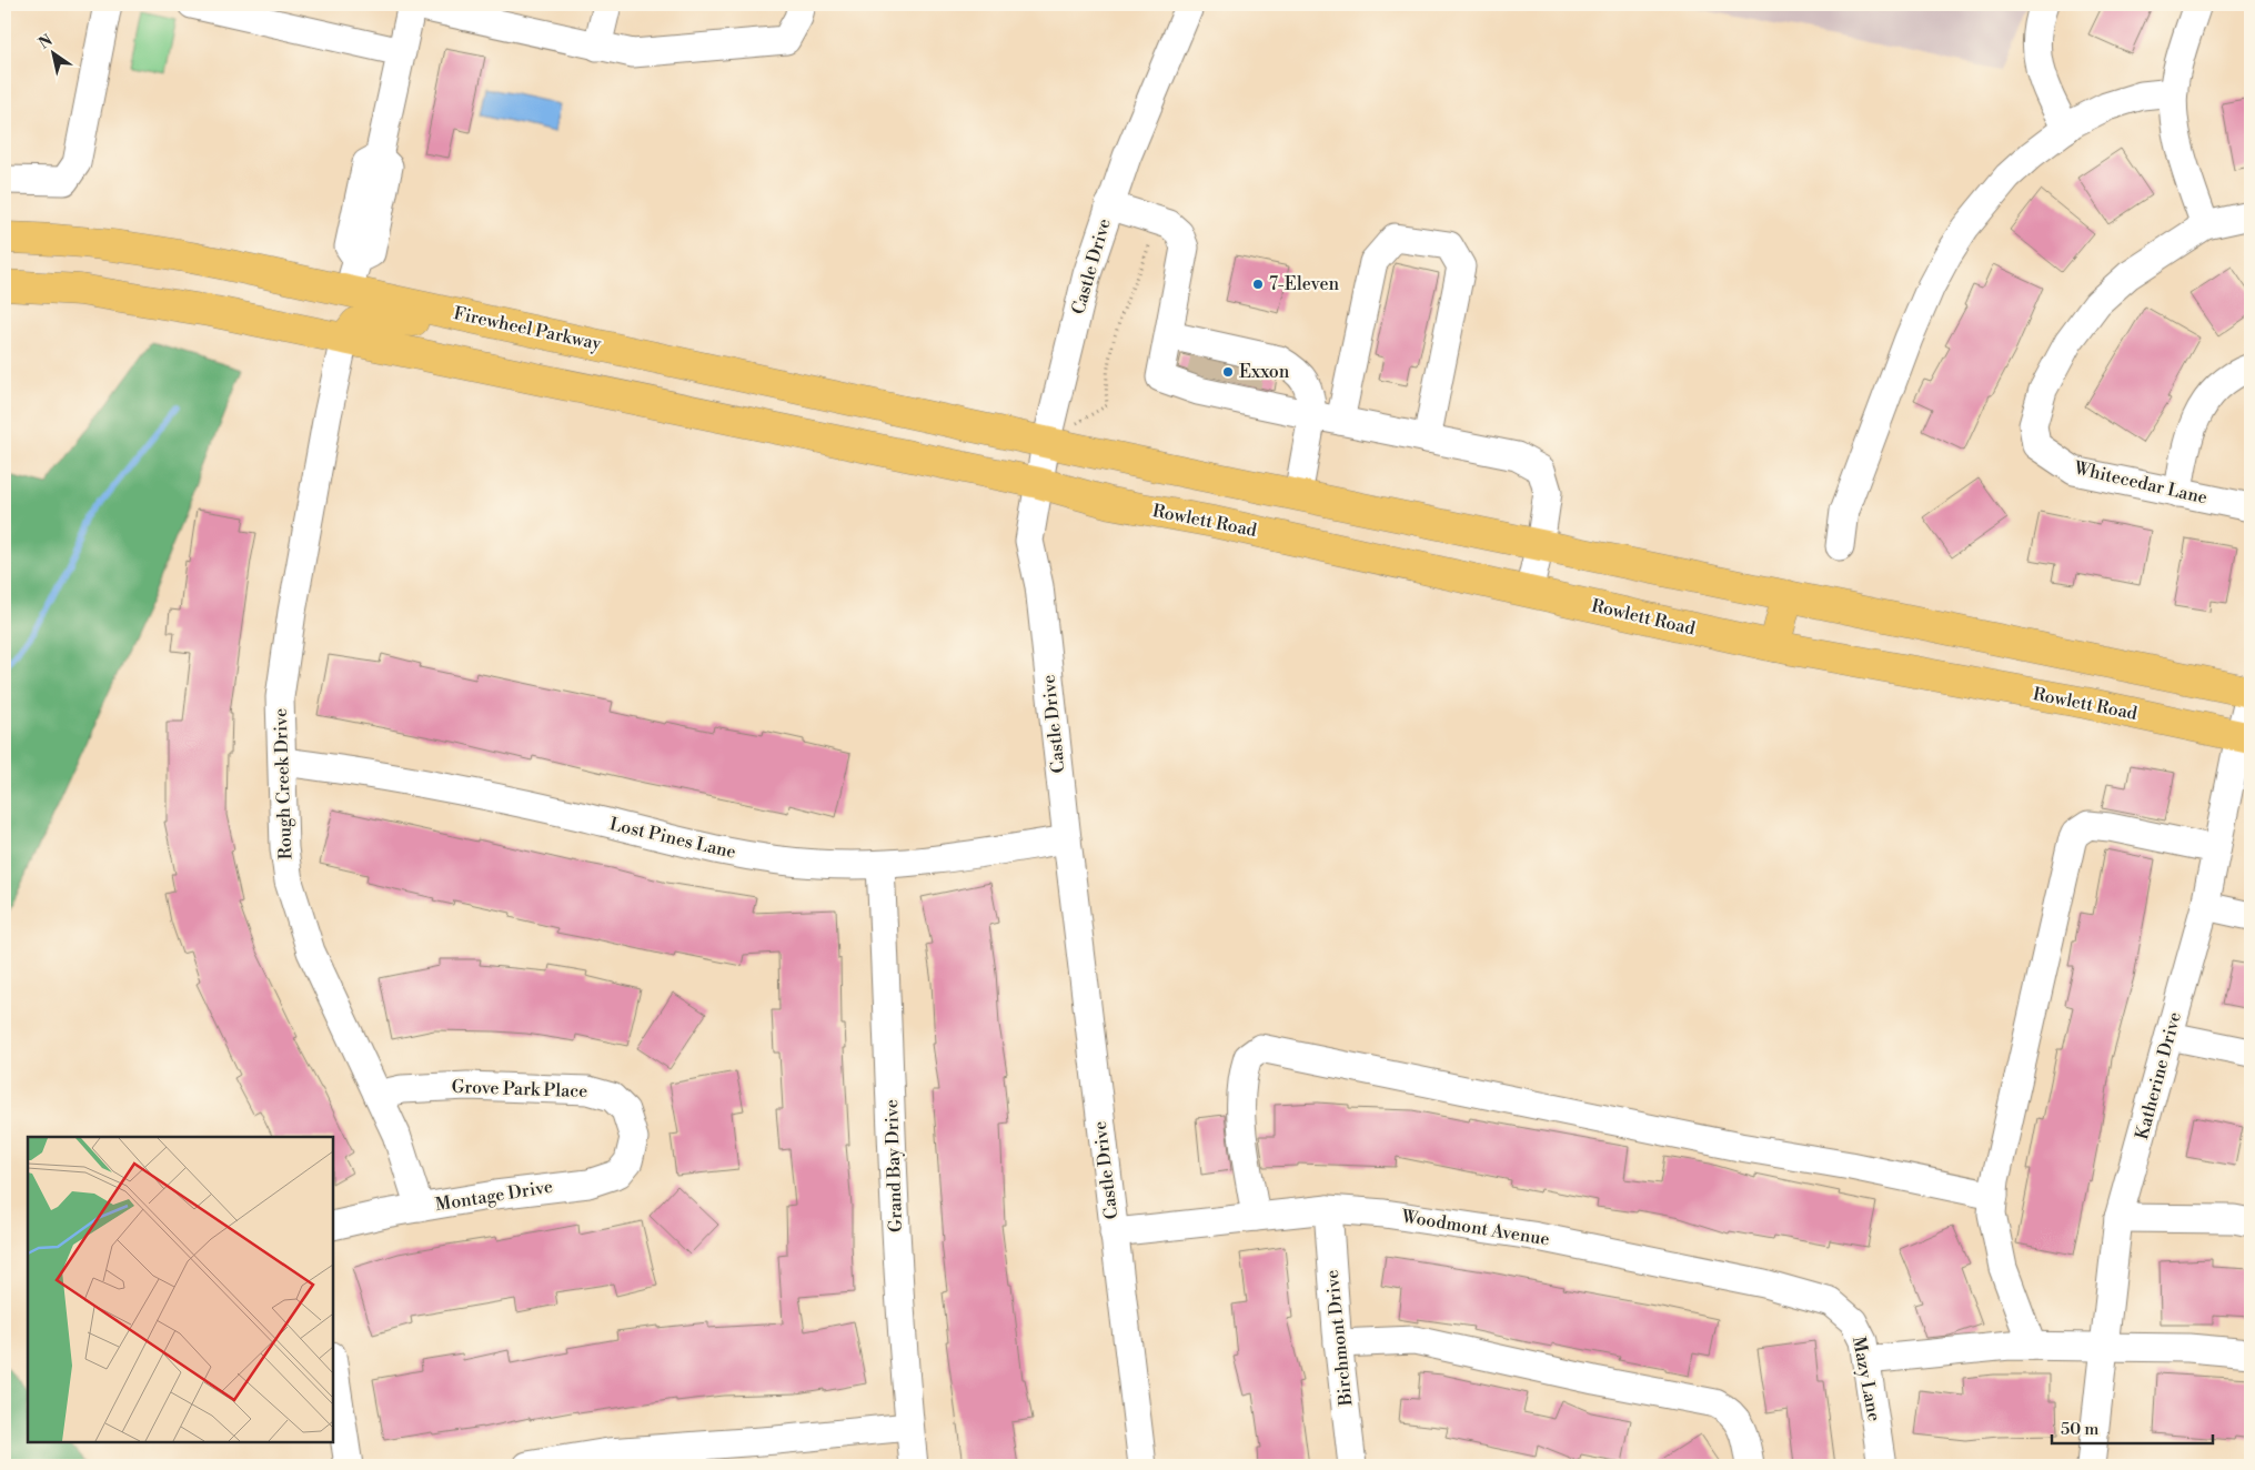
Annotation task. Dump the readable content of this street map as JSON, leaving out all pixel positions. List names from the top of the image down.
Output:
{
  "streets": {
    "main road": ["Firewheel Parkway", "Rowlett Road"],
    "street": [
      "Castle Drive",
      "Whitecedar Lane",
      "Rough Creek Drive",
      "Lost Pines Lane",
      "Katherine Drive",
      "Grove Park Place",
      "Grand Bay Drive",
      "Montage Drive",
      "Woodmont Avenue",
      "Birchmont Drive",
      "Mazy Lane"
    ]
  },
  "crossings": [
    ["Castle Drive", "Firewheel Parkway"],
    ["Castle Drive", "Rowlett Road"],
    ["Castle Drive", "Lost Pines Lane"],
    ["Castle Drive", "Woodmont Avenue"],
    ["Rowlett Road", "Katherine Drive"],
    ["Rough Creek Drive", "Lost Pines Lane"],
    ["Rough Creek Drive", "Grove Park Place"],
    ["Rough Creek Drive", "Montage Drive"],
    ["Lost Pines Lane", "Grand Bay Drive"],
    ["Grove Park Place", "Montage Drive"],
    ["Woodmont Avenue", "Birchmont Drive"],
    ["Woodmont Avenue", "Mazy Lane"]
  ],
  "places": ["7-Eleven", "Exxon"],
  "scale_bar": "50 m",
  "north": "top left"
}
